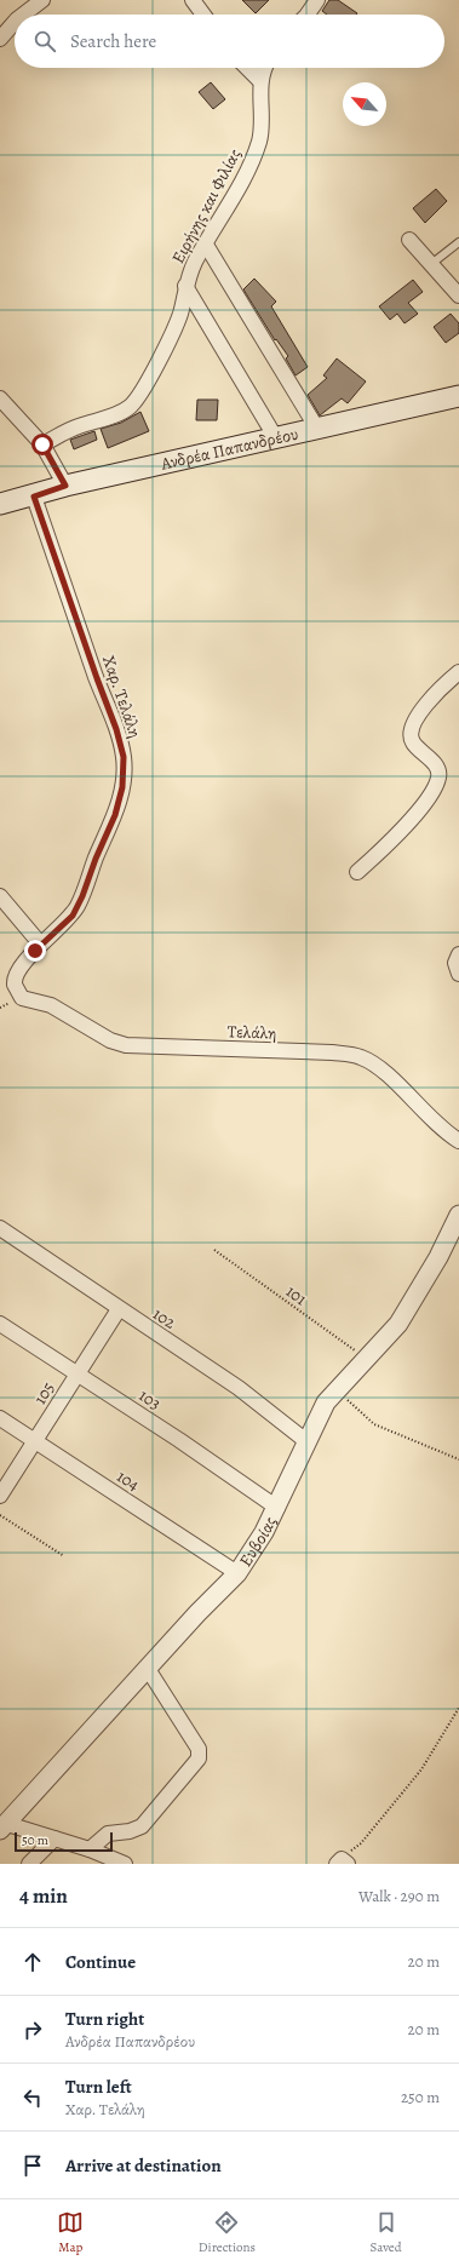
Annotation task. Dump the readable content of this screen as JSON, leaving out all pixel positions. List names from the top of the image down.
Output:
{
  "streets": {
    "main road": ["Ανδρέα Παπανδρέου"],
    "street": [
      "Ειρήνης και Φιλίας",
      "Χαρ. Τελάλη",
      "Τελάλη",
      "102",
      "105",
      "103",
      "104",
      "Ευβοίας"
    ],
    "path": ["101"]
  },
  "crossings": [
    ["Ανδρέα Παπανδρέου", "Χαρ. Τελάλη"],
    ["Χαρ. Τελάλη", "Τελάλη"],
    ["101", "Ευβοίας"],
    ["102", "105"],
    ["102", "Ευβοίας"],
    ["105", "103"],
    ["105", "104"],
    ["103", "Ευβοίας"],
    ["104", "Ευβοίας"]
  ],
  "scale_bar": "50 m",
  "north": "top left",
  "page": {
    "search": "Search here",
    "scale": "50 m",
    "heading": ["4 min", "Walk · 290 m"],
    "list": [
      ["Continue", "20 m"],
      ["Turn right", "Ανδρέα Παπανδρέου", "20 m"],
      ["Turn left", "Χαρ. Τελάλη", "250 m"],
      "Arrive at destination"
    ],
    "nav": ["Map", "Directions", "Saved"]
  }
}
